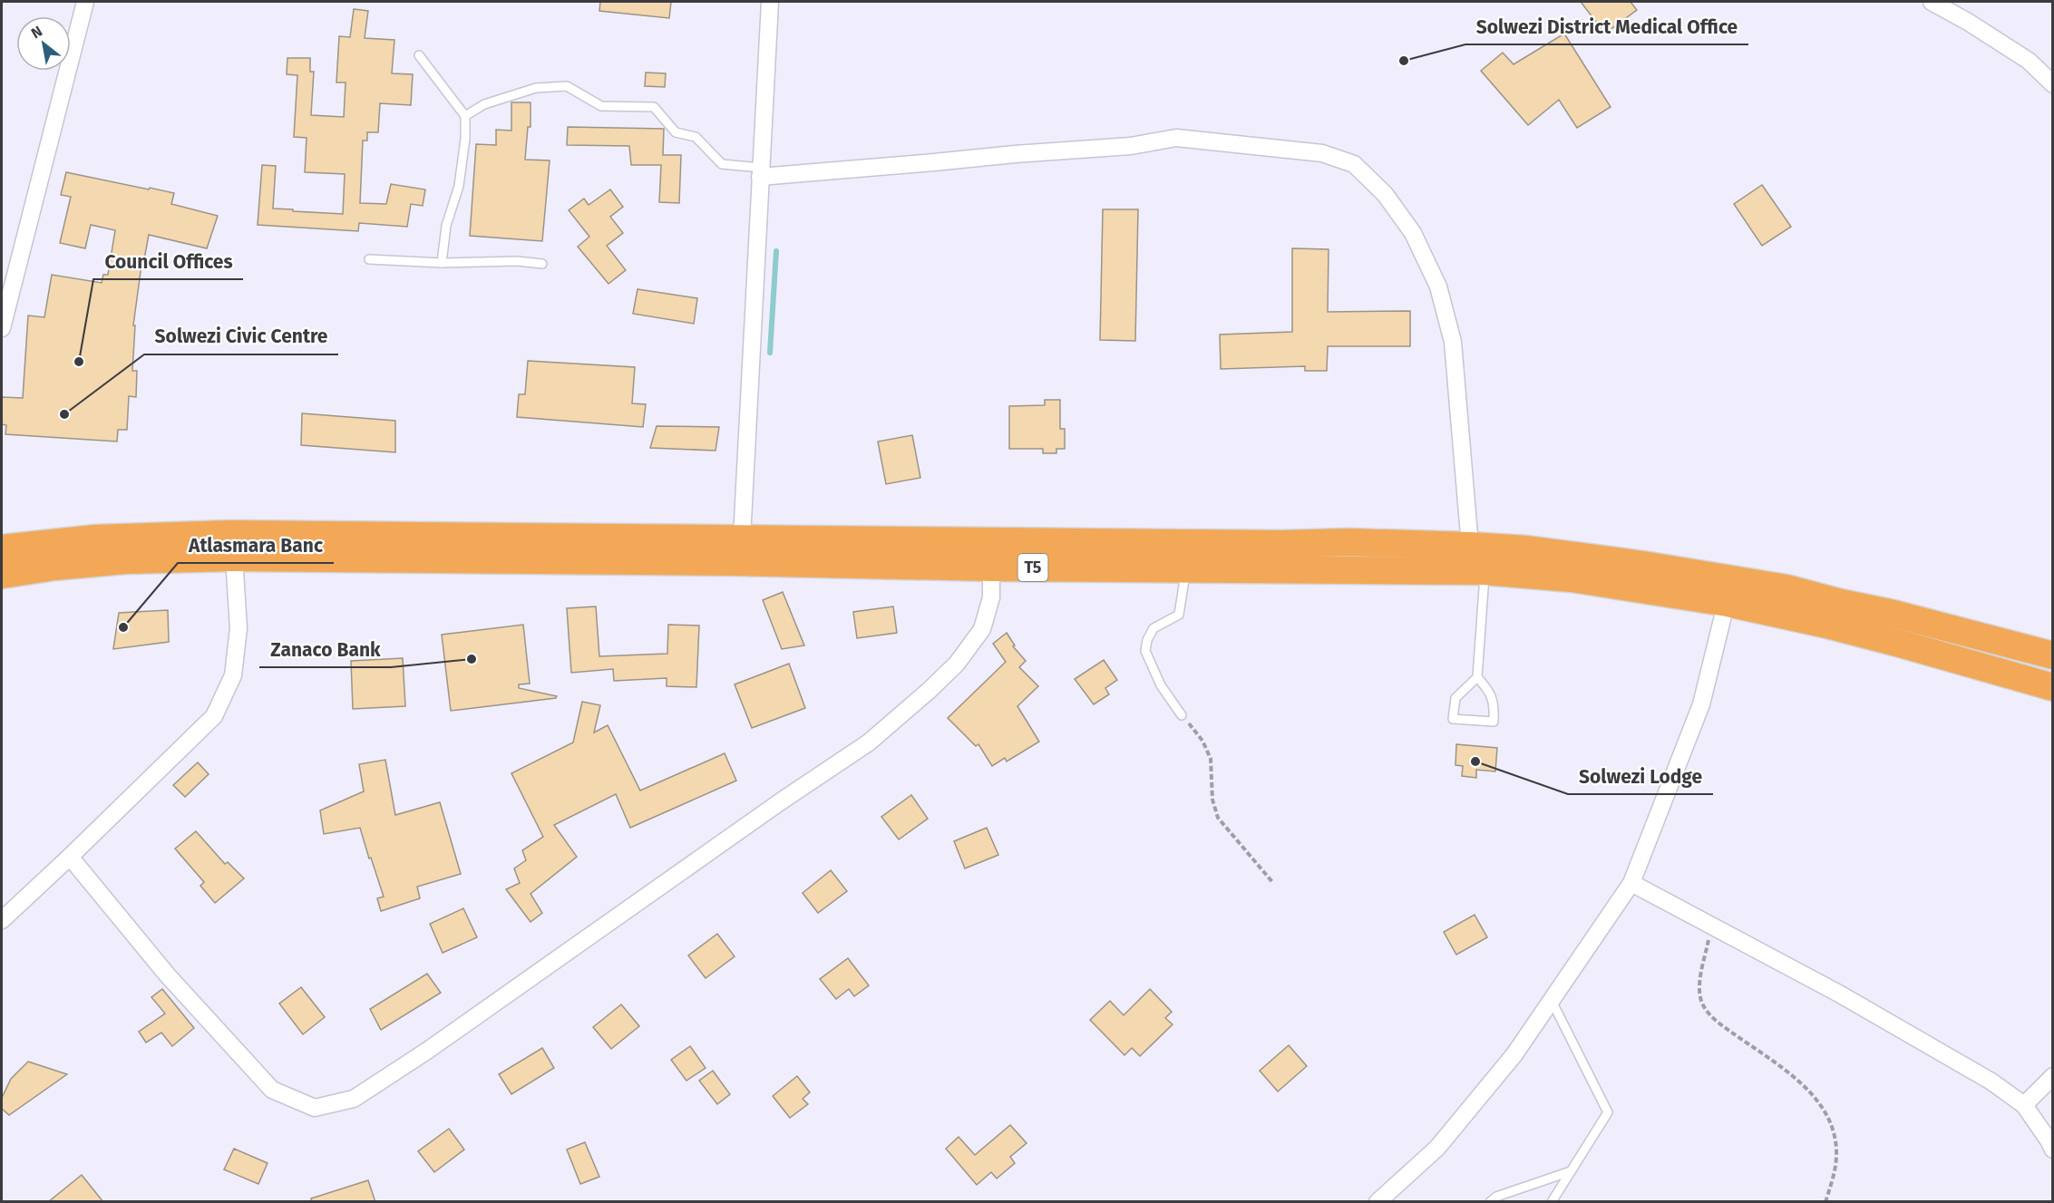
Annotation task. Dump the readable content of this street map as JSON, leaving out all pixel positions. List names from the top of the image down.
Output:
{
  "streets": {
    "highway": ["T5"]
  },
  "places": [
    "Solwezi District Medical Office",
    "Council Offices",
    "Solwezi Civic Centre",
    "Atlasmara Banc",
    "Zanaco Bank",
    "Solwezi Lodge"
  ],
  "north": "top left"
}
